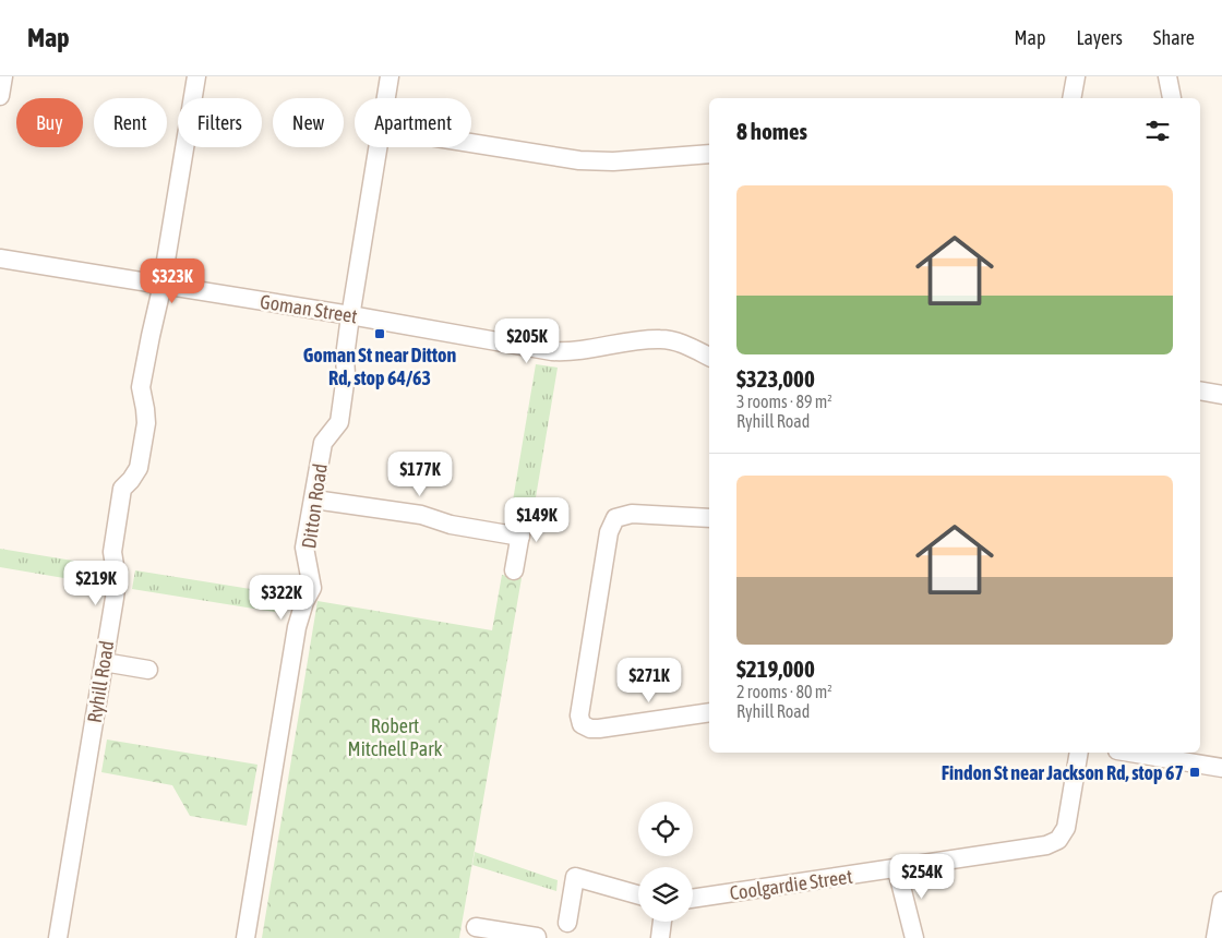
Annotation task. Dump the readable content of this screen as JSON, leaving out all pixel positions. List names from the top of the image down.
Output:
{
  "streets": {
    "street": [
      "Goman Street",
      "Ditton Road",
      "Ryhill Road",
      "Coolgardie Street"
    ]
  },
  "crossings": [
    ["Goman Street", "Ditton Road"],
    ["Goman Street", "Ryhill Road"]
  ],
  "parks": ["Robert Mitchell Park"],
  "places": {
    "transit": ["Goman St near Ditton Rd, stop 64/63", "Findon St near Jackson Rd, stop 67"]
  },
  "page": {
    "header": "Map",
    "nav": ["Map", "Layers", "Share"],
    "chip": [
      "Buy",
      "Rent",
      "Filters",
      "New",
      "Apartment"
    ],
    "heading": "8 homes",
    "list": [
      {
        "name": "$323,000",
        "note": "3 rooms · 89 m² · Ryhill Road"
      },
      {
        "name": "$219,000",
        "note": "2 rooms · 80 m² · Ryhill Road"
      }
    ],
    "price": [
      "$323K",
      "$205K",
      "$177K",
      "$149K",
      "$219K",
      "$322K",
      "$271K",
      "$254K"
    ]
  }
}
